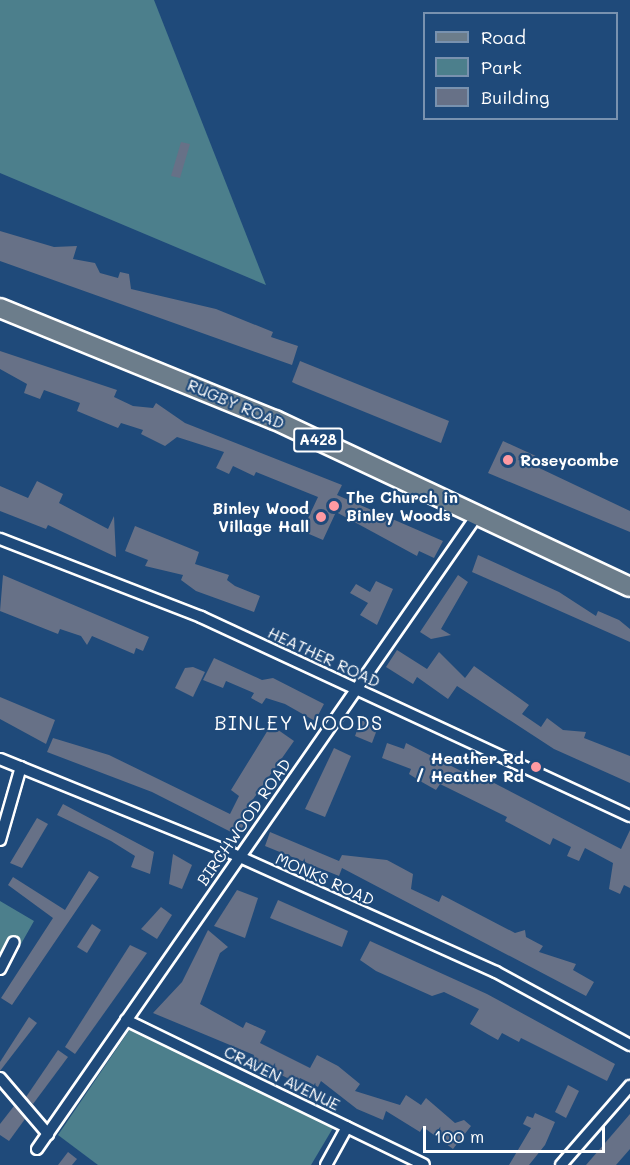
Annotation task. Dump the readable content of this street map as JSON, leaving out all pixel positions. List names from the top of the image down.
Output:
{
  "streets": {
    "main road": ["RUGBY ROAD", "A428"],
    "street": [
      "HEATHER ROAD",
      "BIRCHWOOD ROAD",
      "MONKS ROAD",
      "CRAVEN AVENUE"
    ]
  },
  "crossings": [
    ["RUGBY ROAD", "BIRCHWOOD ROAD"],
    ["HEATHER ROAD", "BIRCHWOOD ROAD"],
    ["BIRCHWOOD ROAD", "MONKS ROAD"],
    ["BIRCHWOOD ROAD", "CRAVEN AVENUE"]
  ],
  "districts": ["BINLEY WOODS"],
  "places": [
    "Roseycombe",
    "The Church in Binley Woods",
    "Binley Wood Village Hall",
    "Heather Rd / Heather Rd"
  ],
  "legend": ["Road", "Park", "Building"],
  "scale_bar": "100 m"
}
